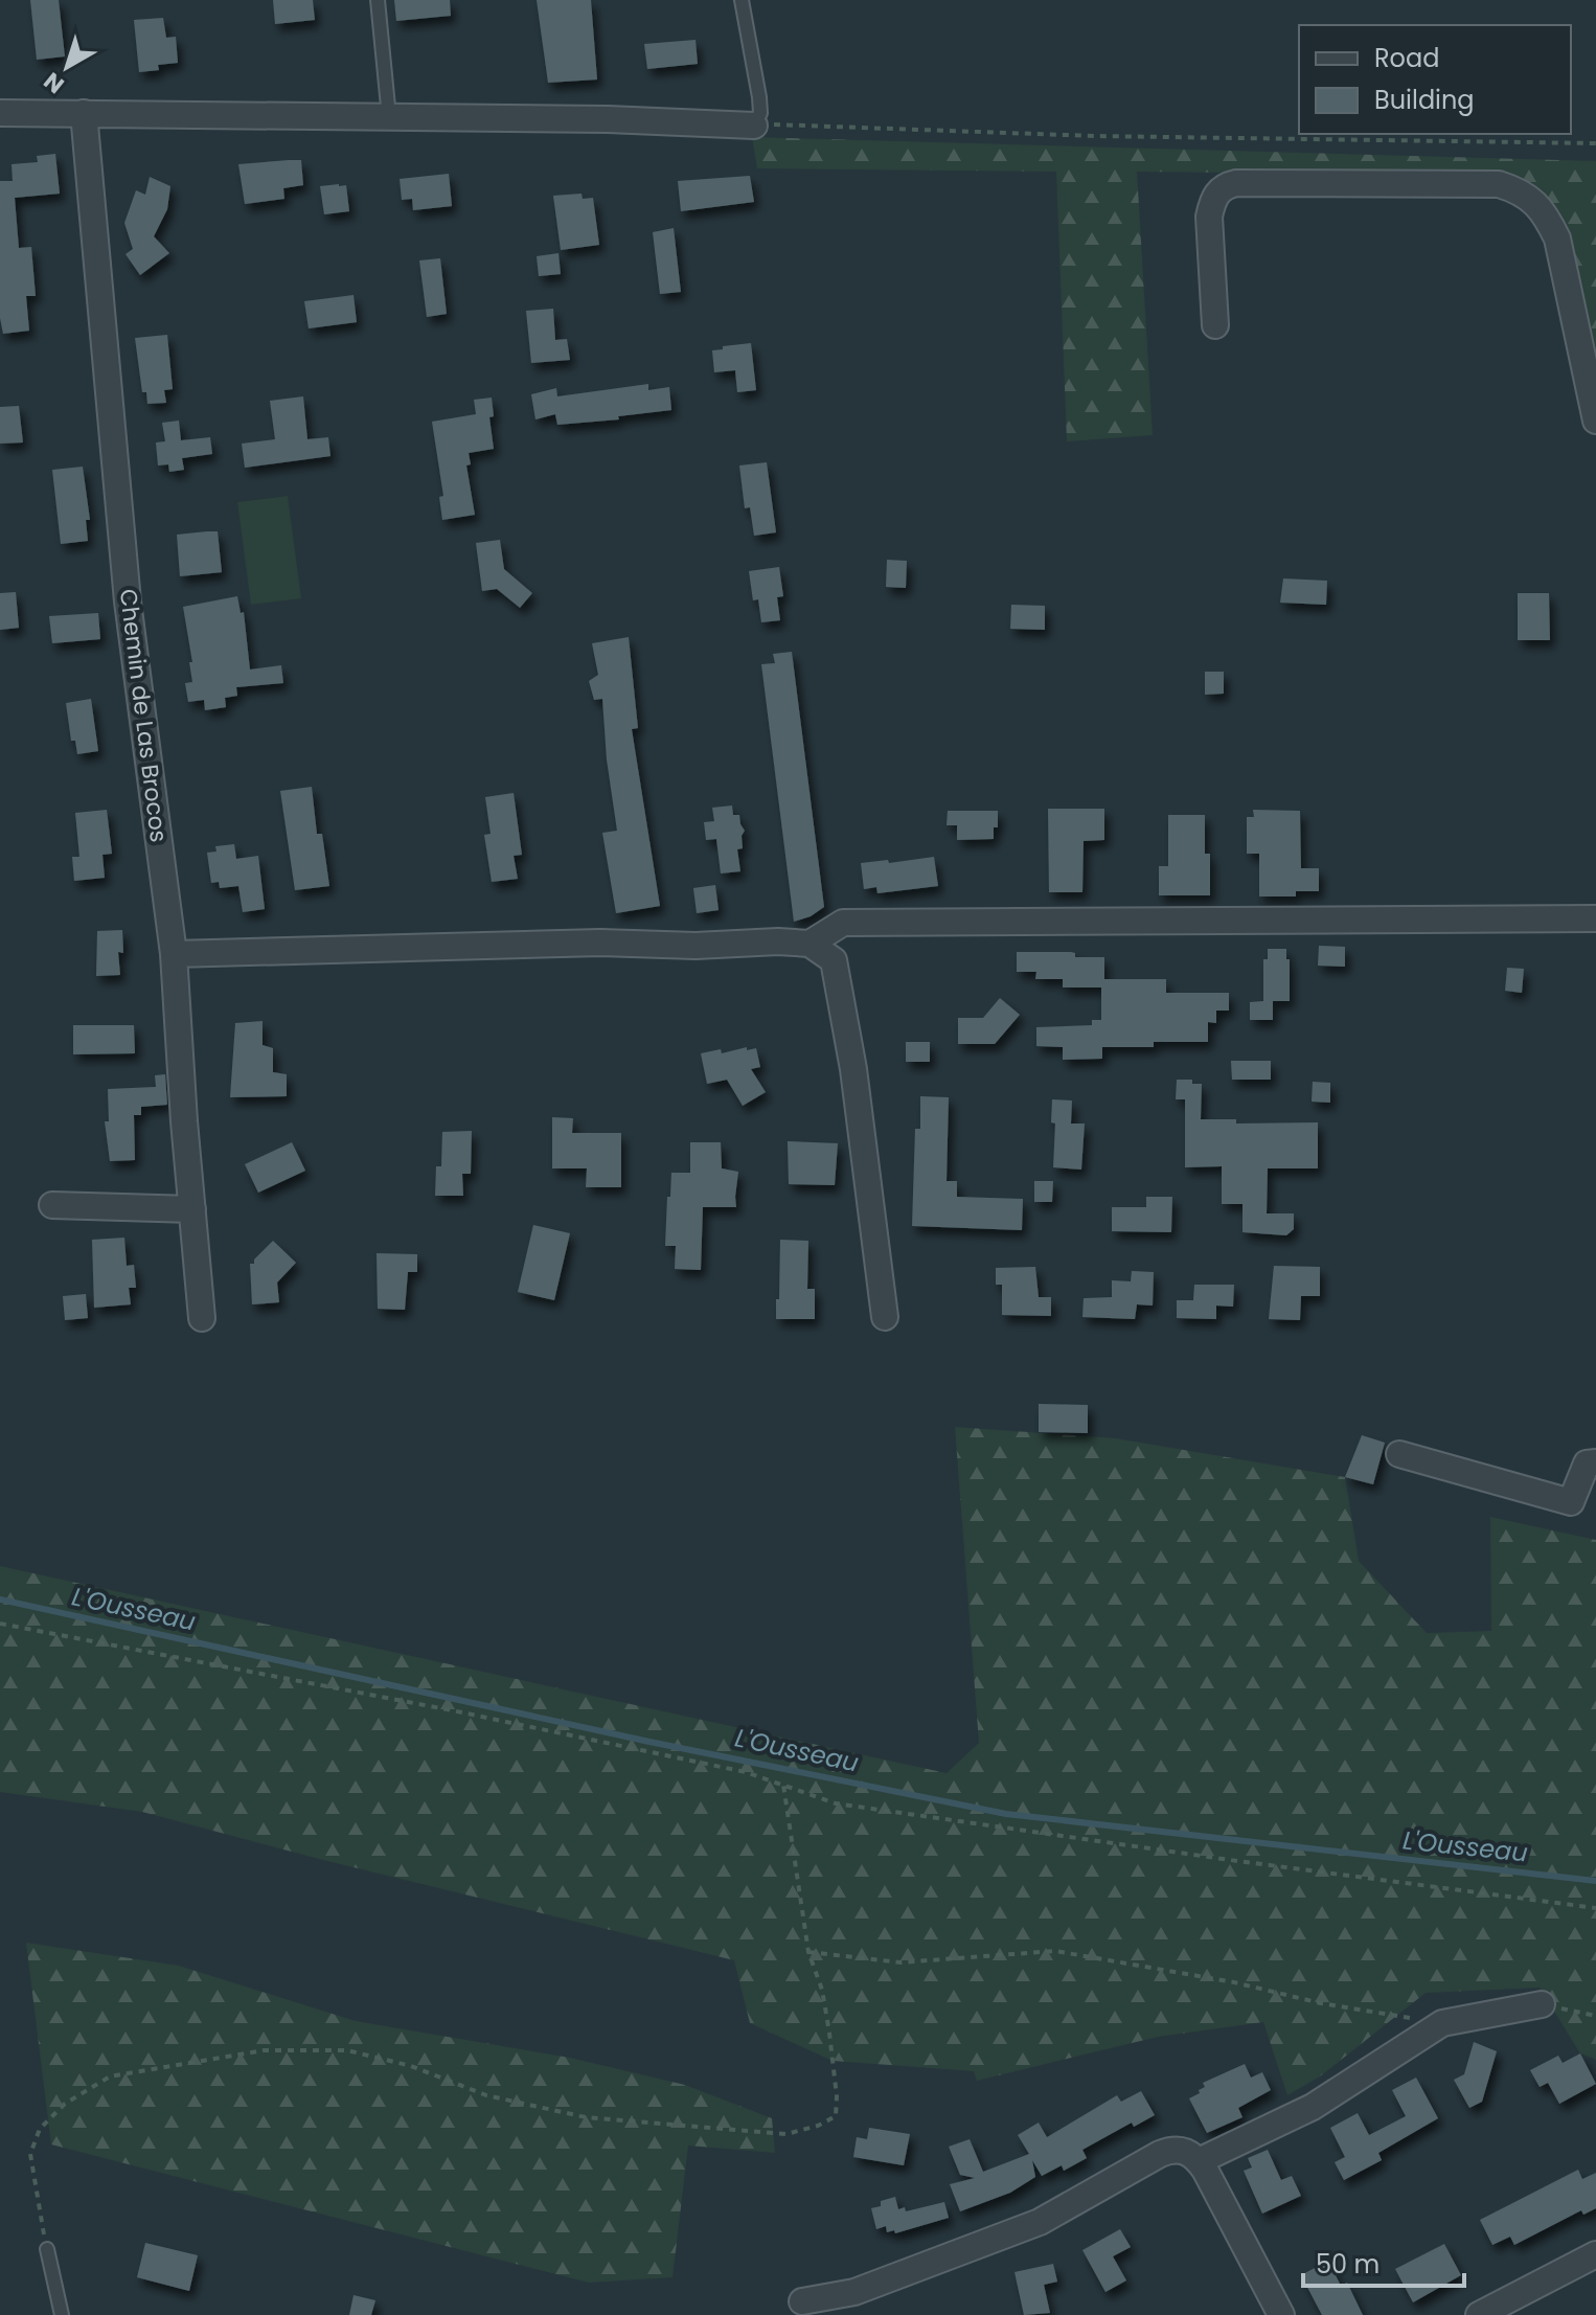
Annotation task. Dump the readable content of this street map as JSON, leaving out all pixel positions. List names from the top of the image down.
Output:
{
  "streets": {
    "street": ["Chemin de Las Brocos"]
  },
  "water": ["L'Ousseau"],
  "legend": ["Road", "Building"],
  "scale_bar": "50 m",
  "north": "bottom left"
}
